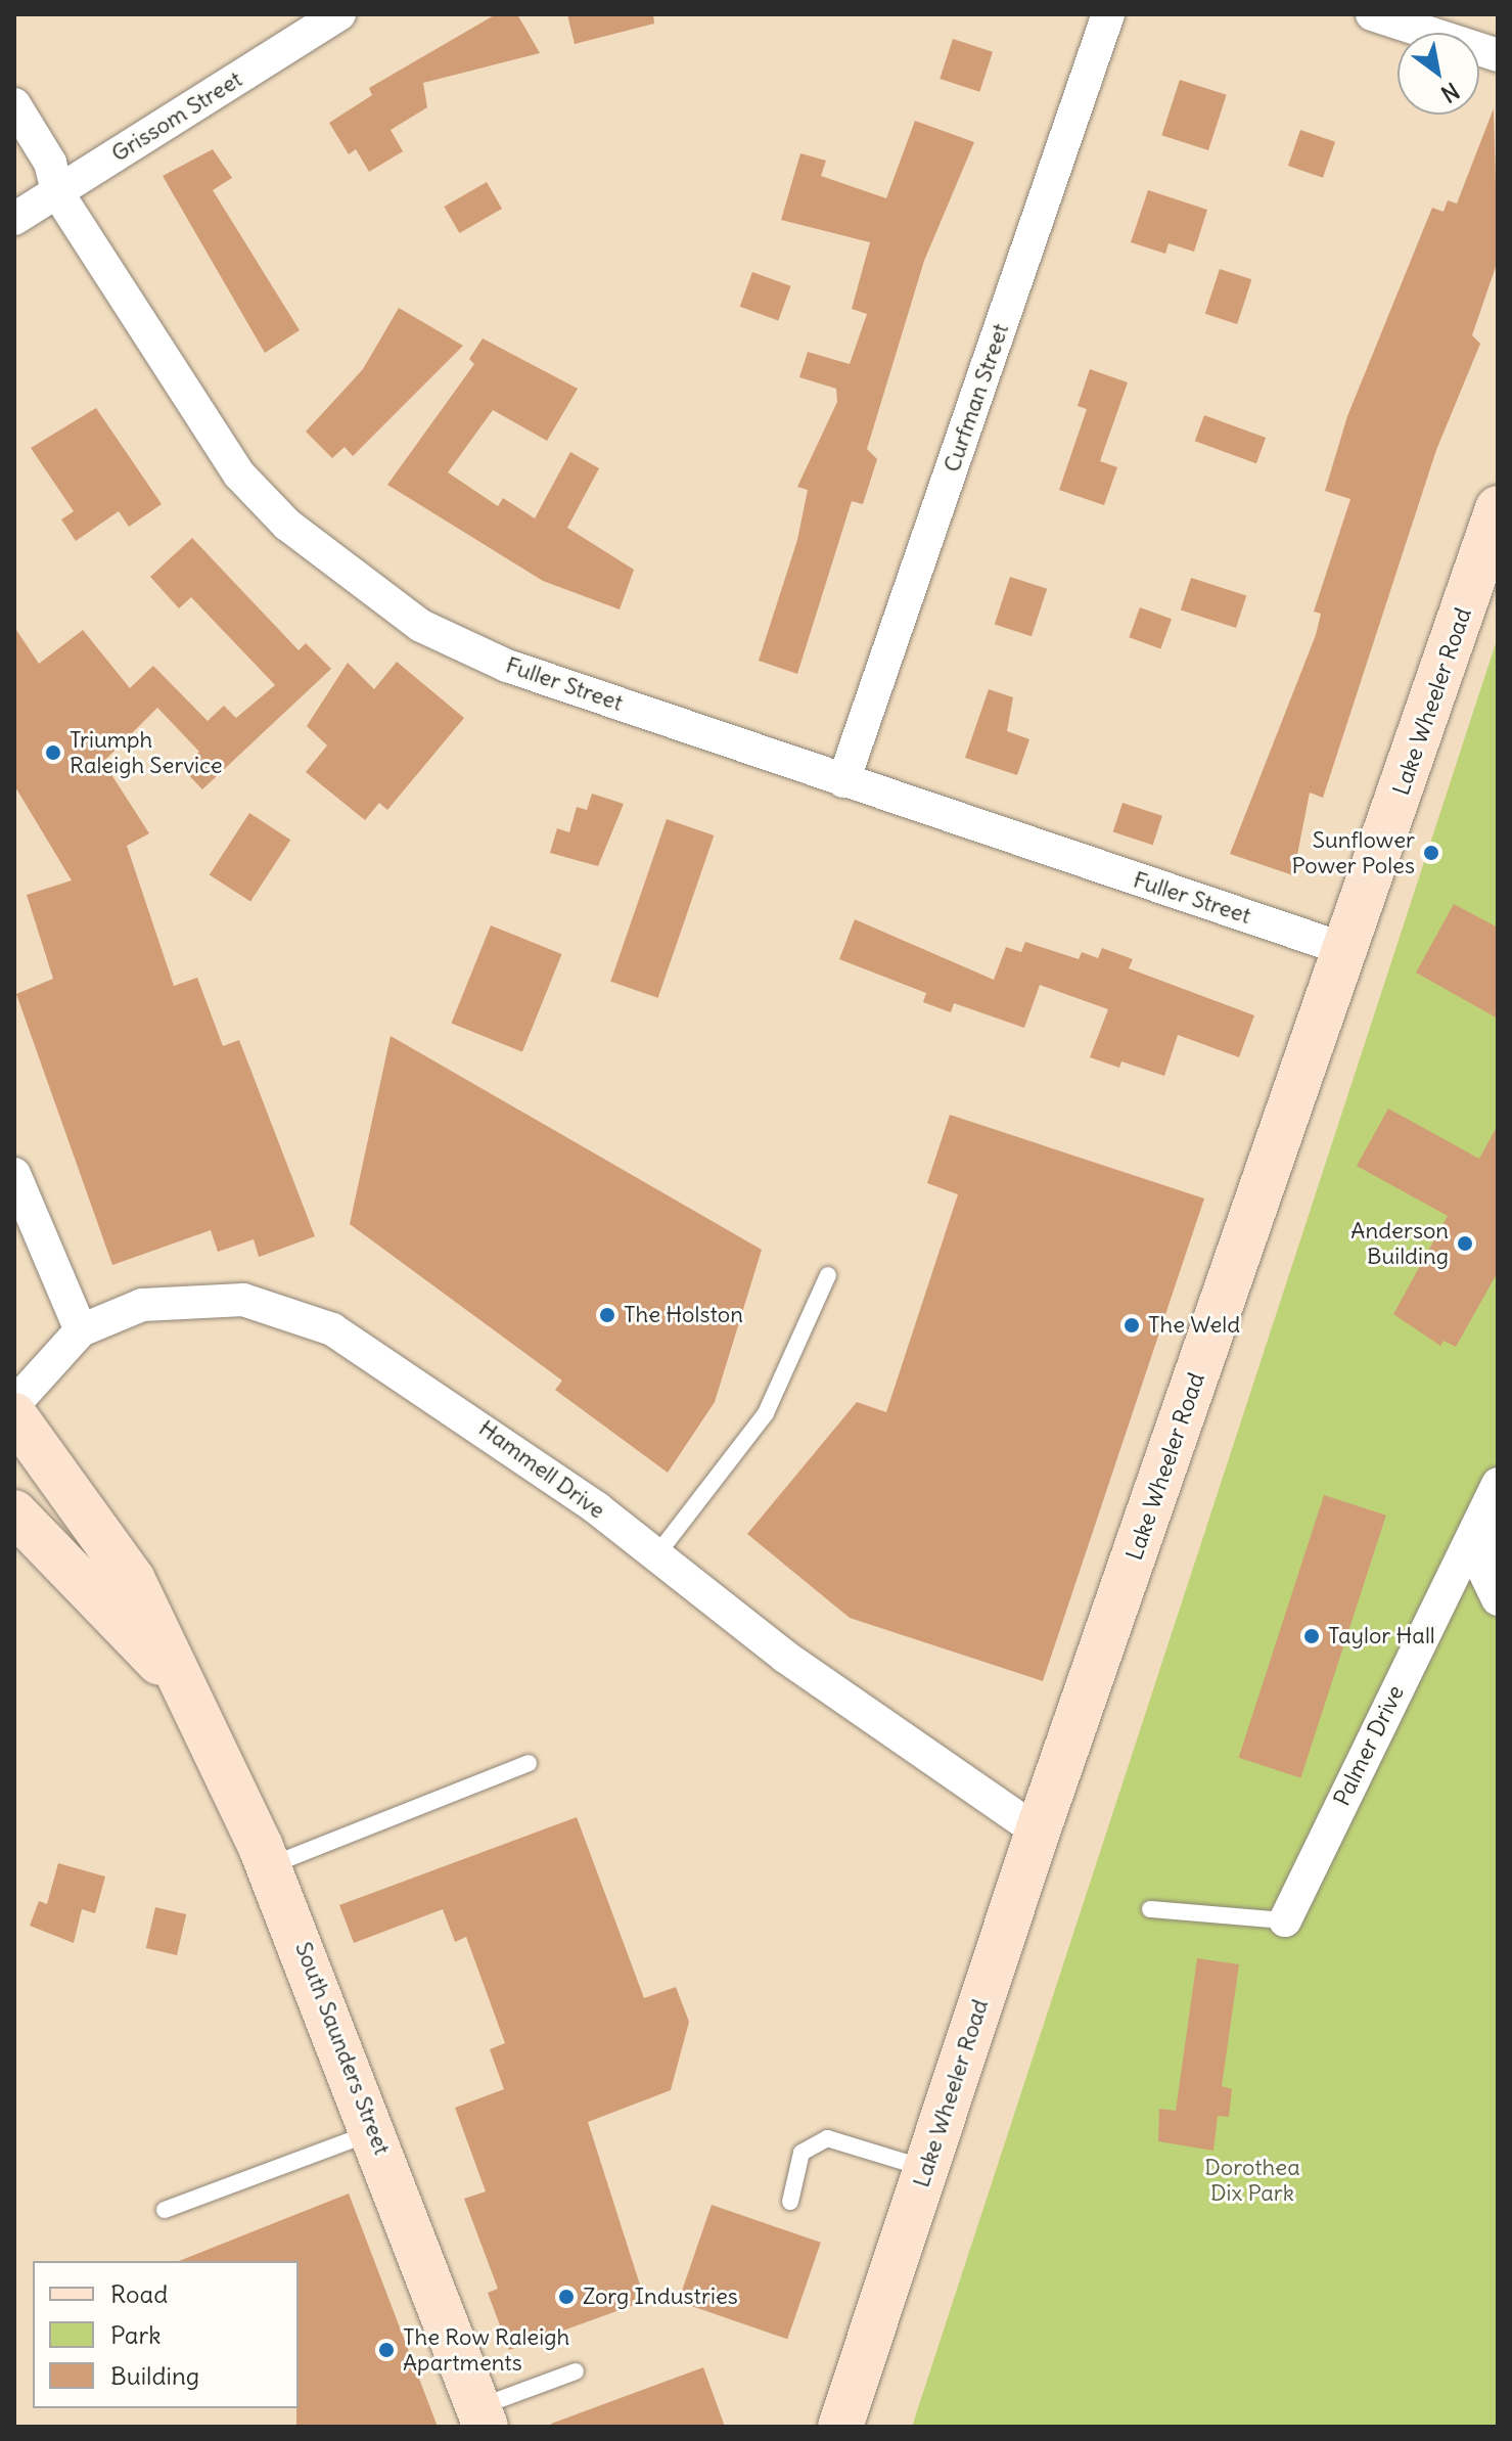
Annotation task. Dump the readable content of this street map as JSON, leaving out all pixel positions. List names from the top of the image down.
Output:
{
  "streets": {
    "main road": ["Lake Wheeler Road", "South Saunders Street"],
    "street": [
      "Grissom Street",
      "Curfman Street",
      "Fuller Street",
      "Hammell Drive",
      "Palmer Drive"
    ]
  },
  "crossings": [
    ["Grissom Street", "Fuller Street"],
    ["Curfman Street", "Fuller Street"],
    ["Fuller Street", "Lake Wheeler Road"],
    ["Lake Wheeler Road", "Hammell Drive"]
  ],
  "parks": ["Dorothea Dix Park"],
  "places": [
    "Triumph Raleigh Service",
    "Sunflower Power Poles",
    "Anderson Building",
    "The Holston",
    "The Weld",
    "Taylor Hall",
    "Zorg Industries",
    "The Row Raleigh Apartments"
  ],
  "legend": ["Road", "Park", "Building"],
  "north": "bottom right"
}
